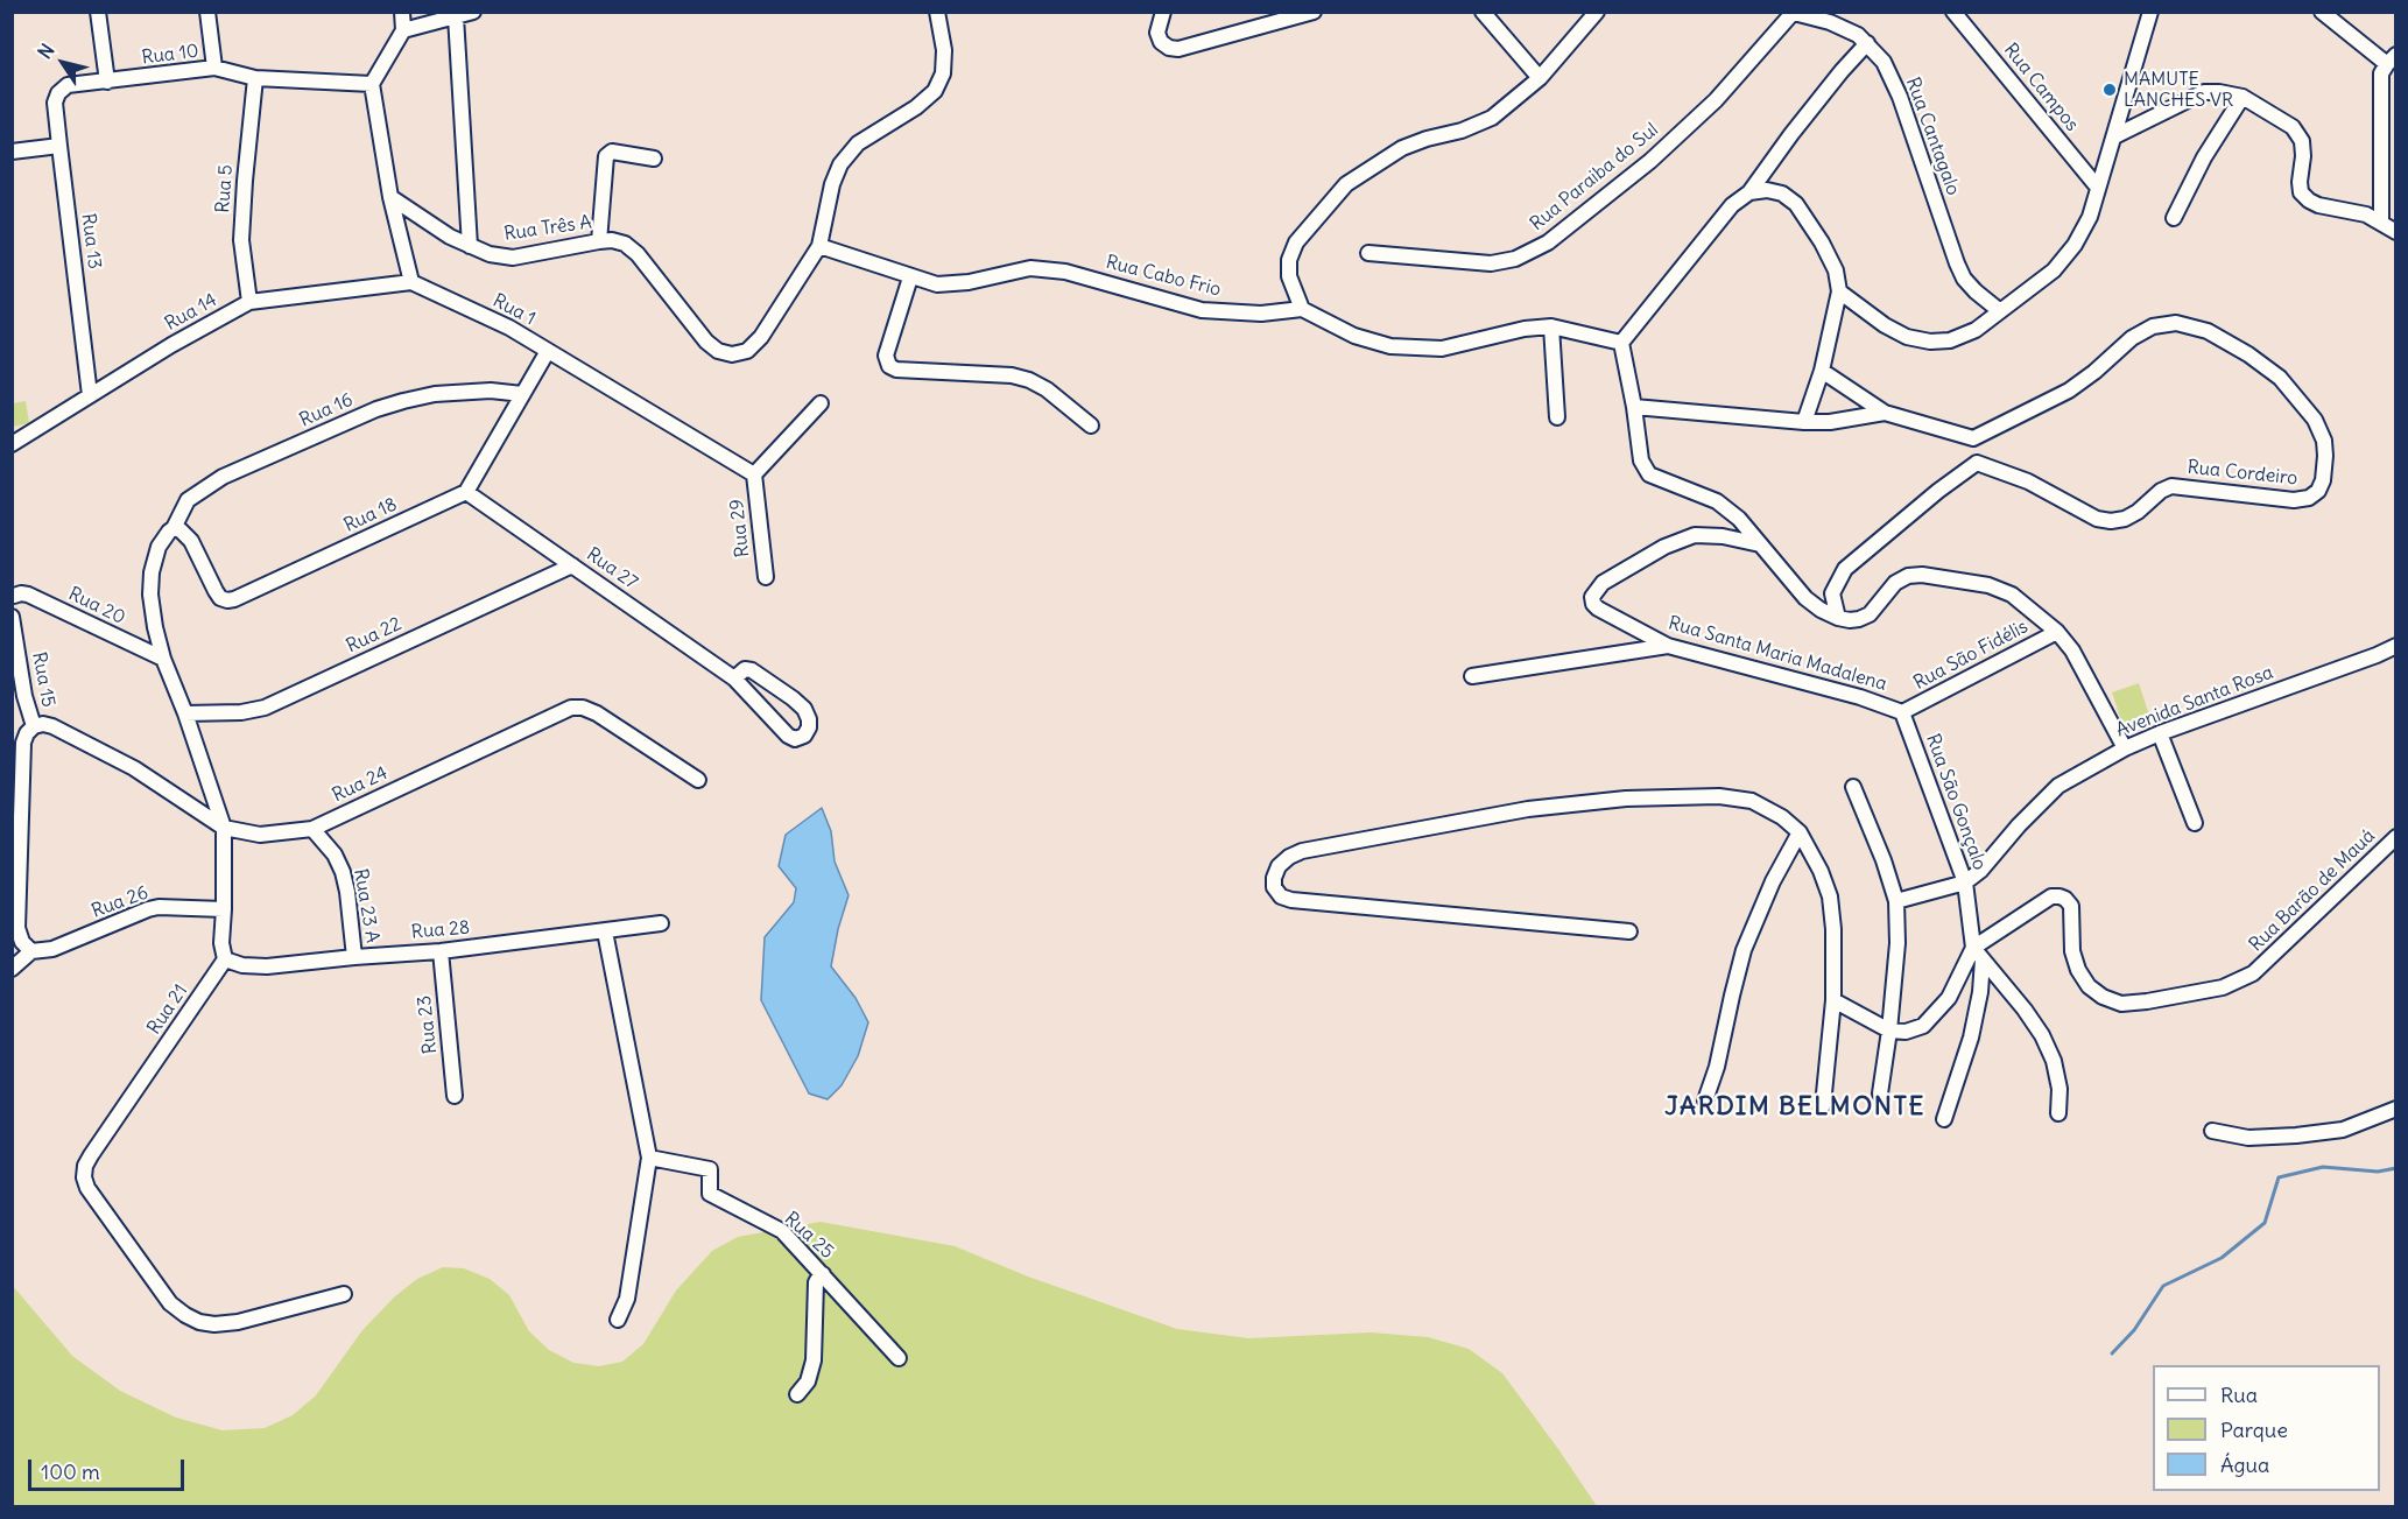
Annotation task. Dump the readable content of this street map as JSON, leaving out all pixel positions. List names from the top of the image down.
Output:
{
  "streets": {
    "street": [
      "Rua 10",
      "Rua Campos",
      "Rua Cantagalo",
      "Rua Paraiba do Sul",
      "Rua 5",
      "Rua Três A",
      "Rua 13",
      "Rua Cabo Frio",
      "Rua 1",
      "Rua 14",
      "Rua 16",
      "Rua Cordeiro",
      "Rua 18",
      "Rua 29",
      "Rua 27",
      "Rua 20",
      "Rua 22",
      "Rua Santa Maria Madalena",
      "Rua São Fidélis",
      "Rua 15",
      "Avenida Santa Rosa",
      "Rua 24",
      "Rua São Gonçalo",
      "Rua Barão de Mauá",
      "Rua 26",
      "Rua 23 A",
      "Rua 28",
      "Rua 21",
      "Rua 23",
      "Rua 25"
    ]
  },
  "crossings": [
    ["Rua 10", "Rua 5"],
    ["Rua 10", "Rua 13"],
    ["Rua Cantagalo", "Rua Paraiba do Sul"],
    ["Rua 5", "Rua 14"],
    ["Rua Três A", "Rua Cabo Frio"],
    ["Rua 13", "Rua 14"],
    ["Rua 1", "Rua 14"],
    ["Rua 1", "Rua 29"],
    ["Rua 16", "Rua 18"],
    ["Rua 18", "Rua 27"],
    ["Rua 27", "Rua 22"],
    ["Rua Santa Maria Madalena", "Rua São Fidélis"],
    ["Rua Santa Maria Madalena", "Rua São Gonçalo"],
    ["Rua São Fidélis", "Rua São Gonçalo"],
    ["Rua 15", "Rua 24"],
    ["Rua 15", "Rua 26"],
    ["Avenida Santa Rosa", "Rua São Gonçalo"],
    ["Rua 24", "Rua 23 A"],
    ["Rua São Gonçalo", "Rua Barão de Mauá"],
    ["Rua 23 A", "Rua 28"],
    ["Rua 28", "Rua 21"],
    ["Rua 28", "Rua 23"]
  ],
  "districts": ["JARDIM BELMONTE"],
  "places": ["MAMUTE LANCHES VR"],
  "legend": ["Rua", "Parque", "Água"],
  "scale_bar": "100 m",
  "north": "top left"
}
